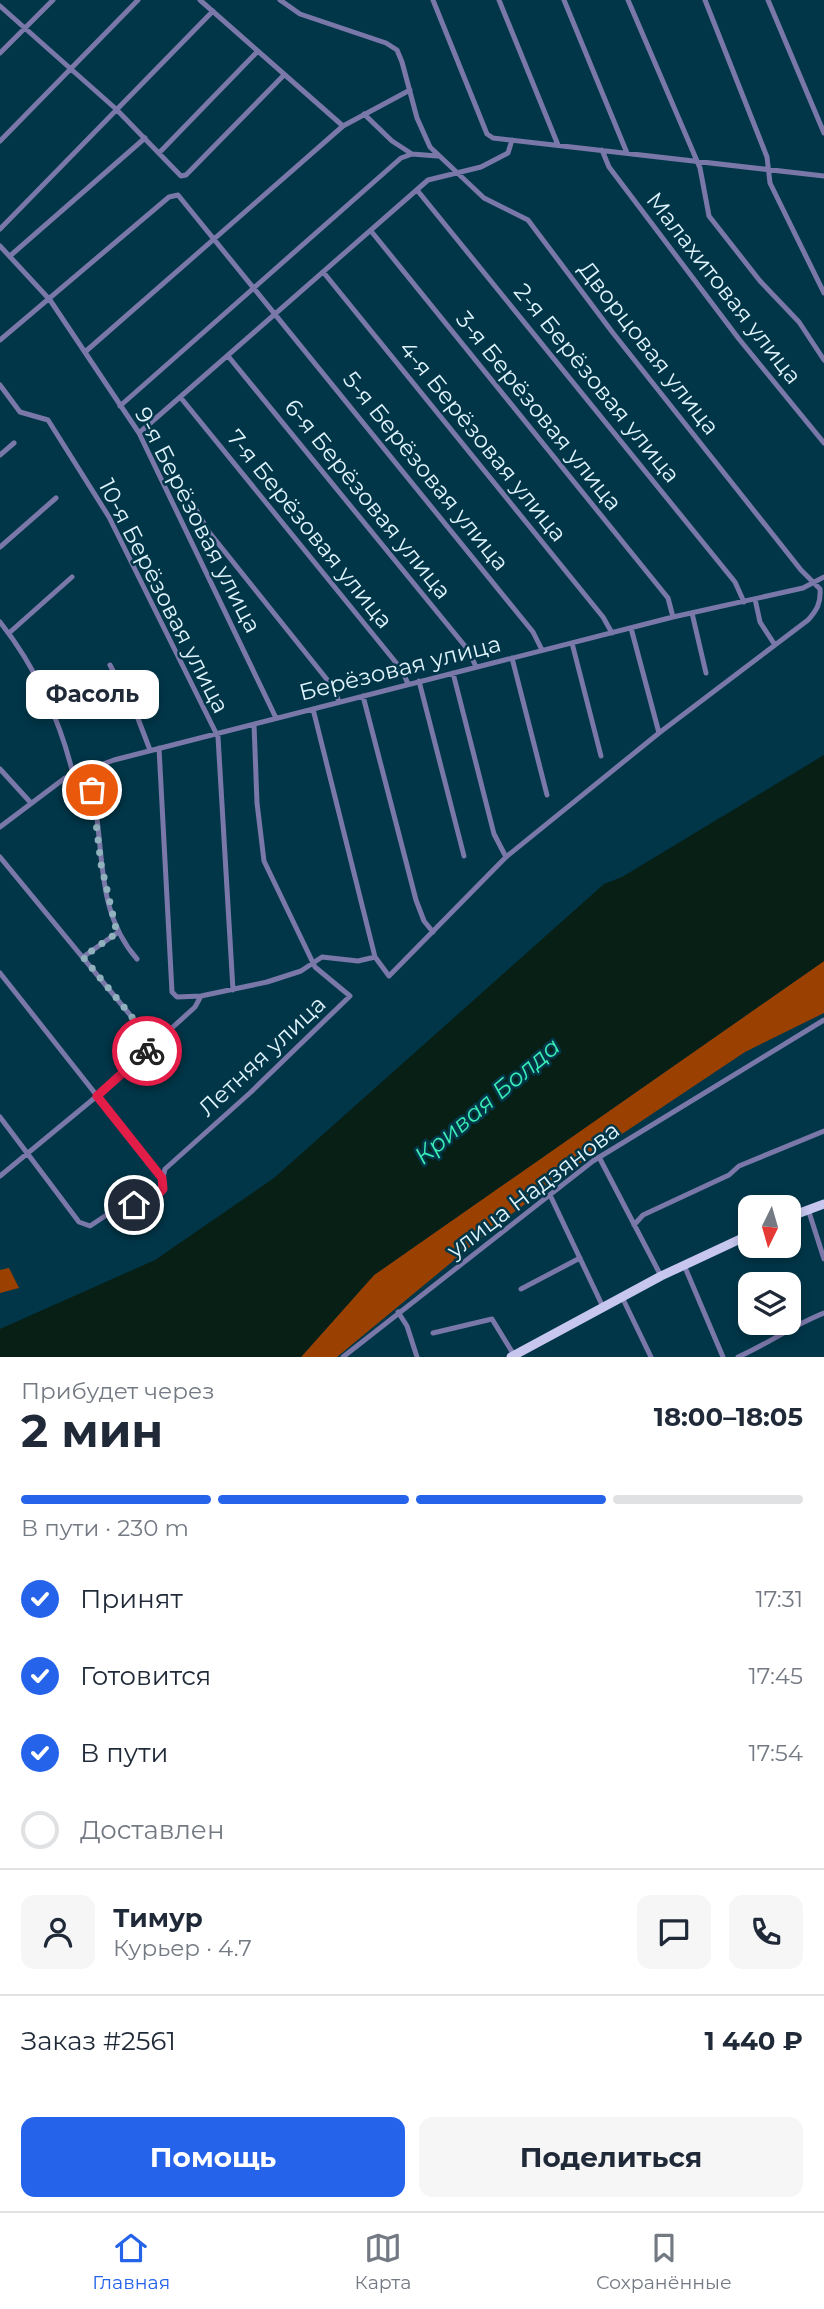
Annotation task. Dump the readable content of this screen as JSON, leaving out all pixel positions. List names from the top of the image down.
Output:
{
  "streets": {
    "street": [
      "Малахитовая улица",
      "Дворцовая улица",
      "2-я Берёзовая улица",
      "3-я Берёзовая улица",
      "4-я Берёзовая улица",
      "5-я Берёзовая улица",
      "6-я Берёзовая улица",
      "9-я Берёзовая улица",
      "7-я Берёзовая улица",
      "10-я Берёзовая улица",
      "Берёзовая улица",
      "Летняя улица",
      "улица Надзянова"
    ]
  },
  "crossings": [
    ["Дворцовая улица", "Берёзовая улица"],
    ["2-я Берёзовая улица", "Берёзовая улица"],
    ["3-я Берёзовая улица", "Берёзовая улица"],
    ["4-я Берёзовая улица", "Берёзовая улица"],
    ["5-я Берёзовая улица", "9-я Берёзовая улица"],
    ["5-я Берёзовая улица", "Берёзовая улица"],
    ["6-я Берёзовая улица", "Берёзовая улица"],
    ["9-я Берёзовая улица", "Берёзовая улица"],
    ["7-я Берёзовая улица", "Берёзовая улица"],
    ["10-я Берёзовая улица", "Берёзовая улица"]
  ],
  "water": ["Кривая Болда"],
  "places": ["Фасоль"],
  "north": "bottom",
  "page": {
    "bubble": "Фасоль",
    "heading": ["2 мин", "Прибудет через", "18:00–18:05"],
    "panel": [
      "Тимур",
      "Курьер · 4.7",
      "Заказ #2561",
      "1 440 ₽"
    ],
    "bar": "В пути · 230 m",
    "list": [
      ["Принят", "17:31"],
      ["Готовится", "17:45"],
      ["В пути", "17:54"],
      "Доставлен"
    ],
    "buttons": ["Помощь", "Поделиться"],
    "tabs": ["Главная", "Карта", "Сохранённые"]
  }
}
